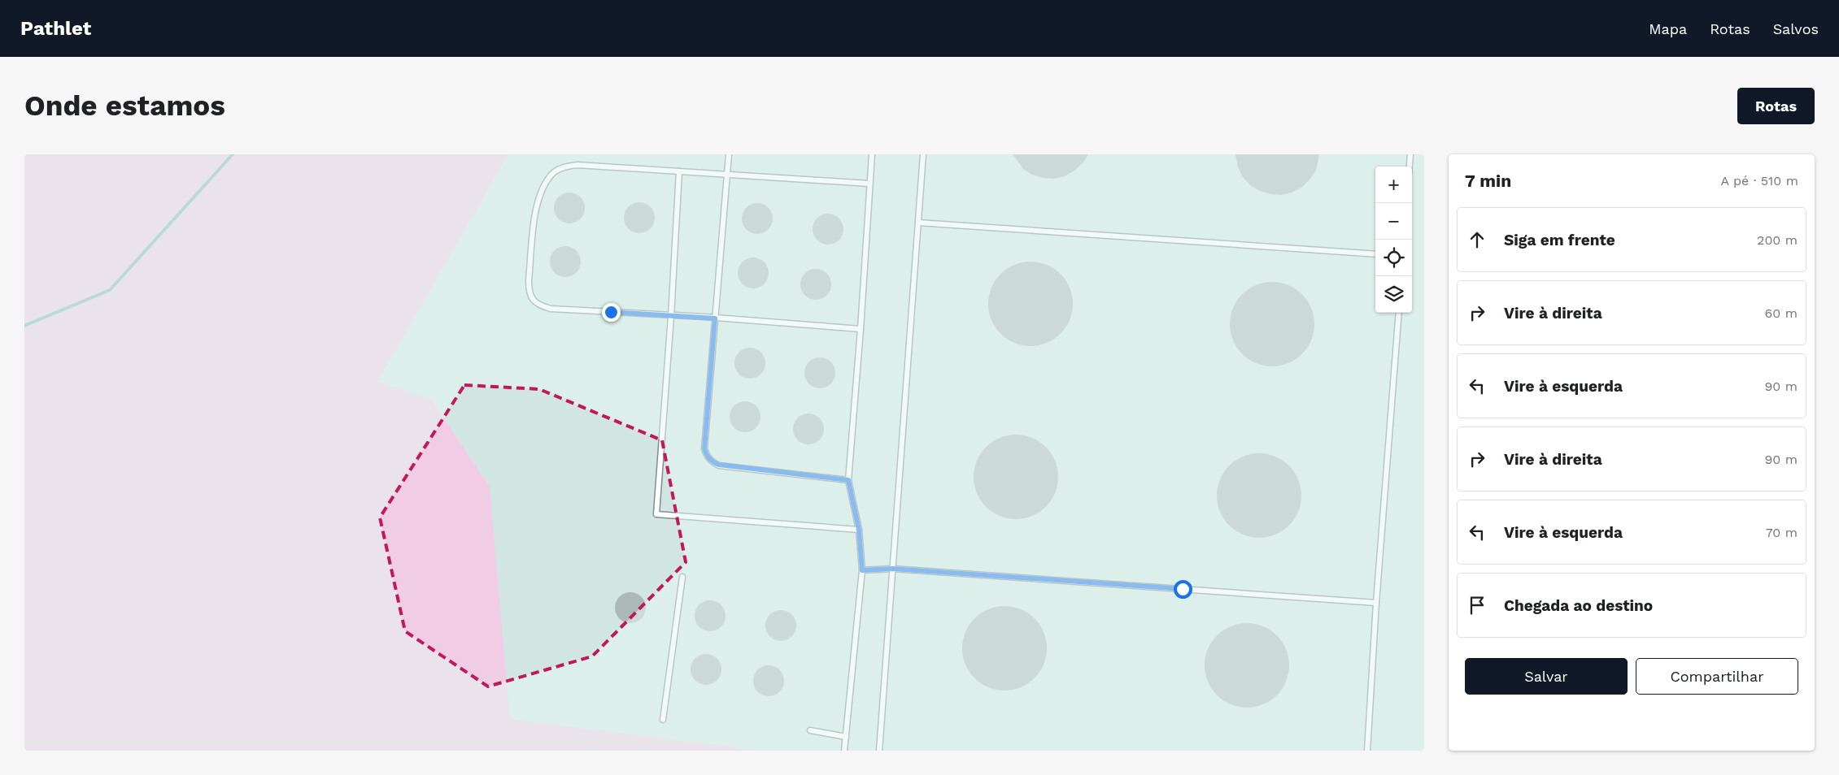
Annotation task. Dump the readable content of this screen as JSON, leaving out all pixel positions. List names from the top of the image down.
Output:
{
  "page": {
    "header": "Pathlet",
    "nav": ["Mapa", "Rotas", "Salvos"],
    "buttons": [
      "Rotas",
      ["Salvar", "Compartilhar"]
    ],
    "title": "Onde estamos",
    "heading": ["7 min", "A pé · 510 m"],
    "map_buttons": ["+", "−"],
    "list": [
      ["Siga em frente", "200 m"],
      ["Vire à direita", "60 m"],
      ["Vire à esquerda", "90 m"],
      ["Vire à direita", "90 m"],
      ["Vire à esquerda", "70 m"],
      "Chegada ao destino"
    ]
  }
}
